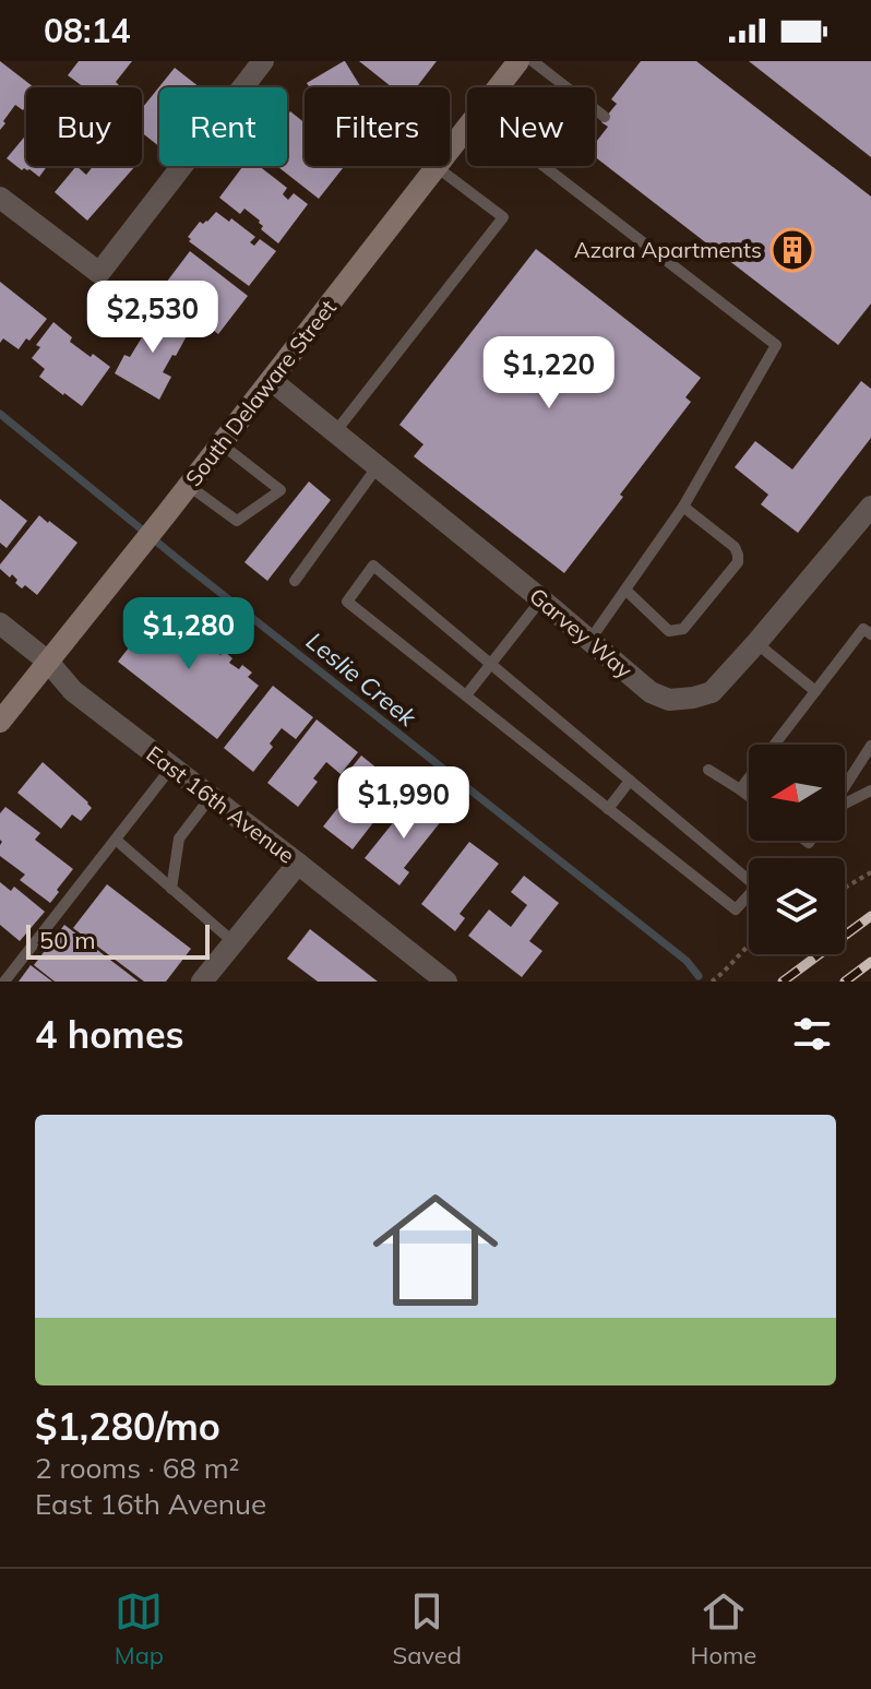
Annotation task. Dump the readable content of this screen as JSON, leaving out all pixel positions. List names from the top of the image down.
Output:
{
  "streets": {
    "main road": ["South Delaware Street"],
    "street": ["Garvey Way", "East 16th Avenue"]
  },
  "crossings": [
    ["South Delaware Street", "Garvey Way"],
    ["South Delaware Street", "East 16th Avenue"]
  ],
  "water": ["Leslie Creek"],
  "places": {
    "building": ["Azara Apartments"]
  },
  "scale_bar": "50 m",
  "north": "left",
  "page": {
    "status": "08:14",
    "chip": [
      "Buy",
      "Rent",
      "Filters",
      "New"
    ],
    "price": [
      "$2,530",
      "$1,220",
      "$1,280",
      "$1,990"
    ],
    "scale": "50 m",
    "heading": "4 homes",
    "list": [
      {
        "name": "$1,280/mo",
        "note": "2 rooms · 68 m² · East 16th Avenue"
      }
    ],
    "tabs": ["Map", "Saved", "Home"]
  }
}
